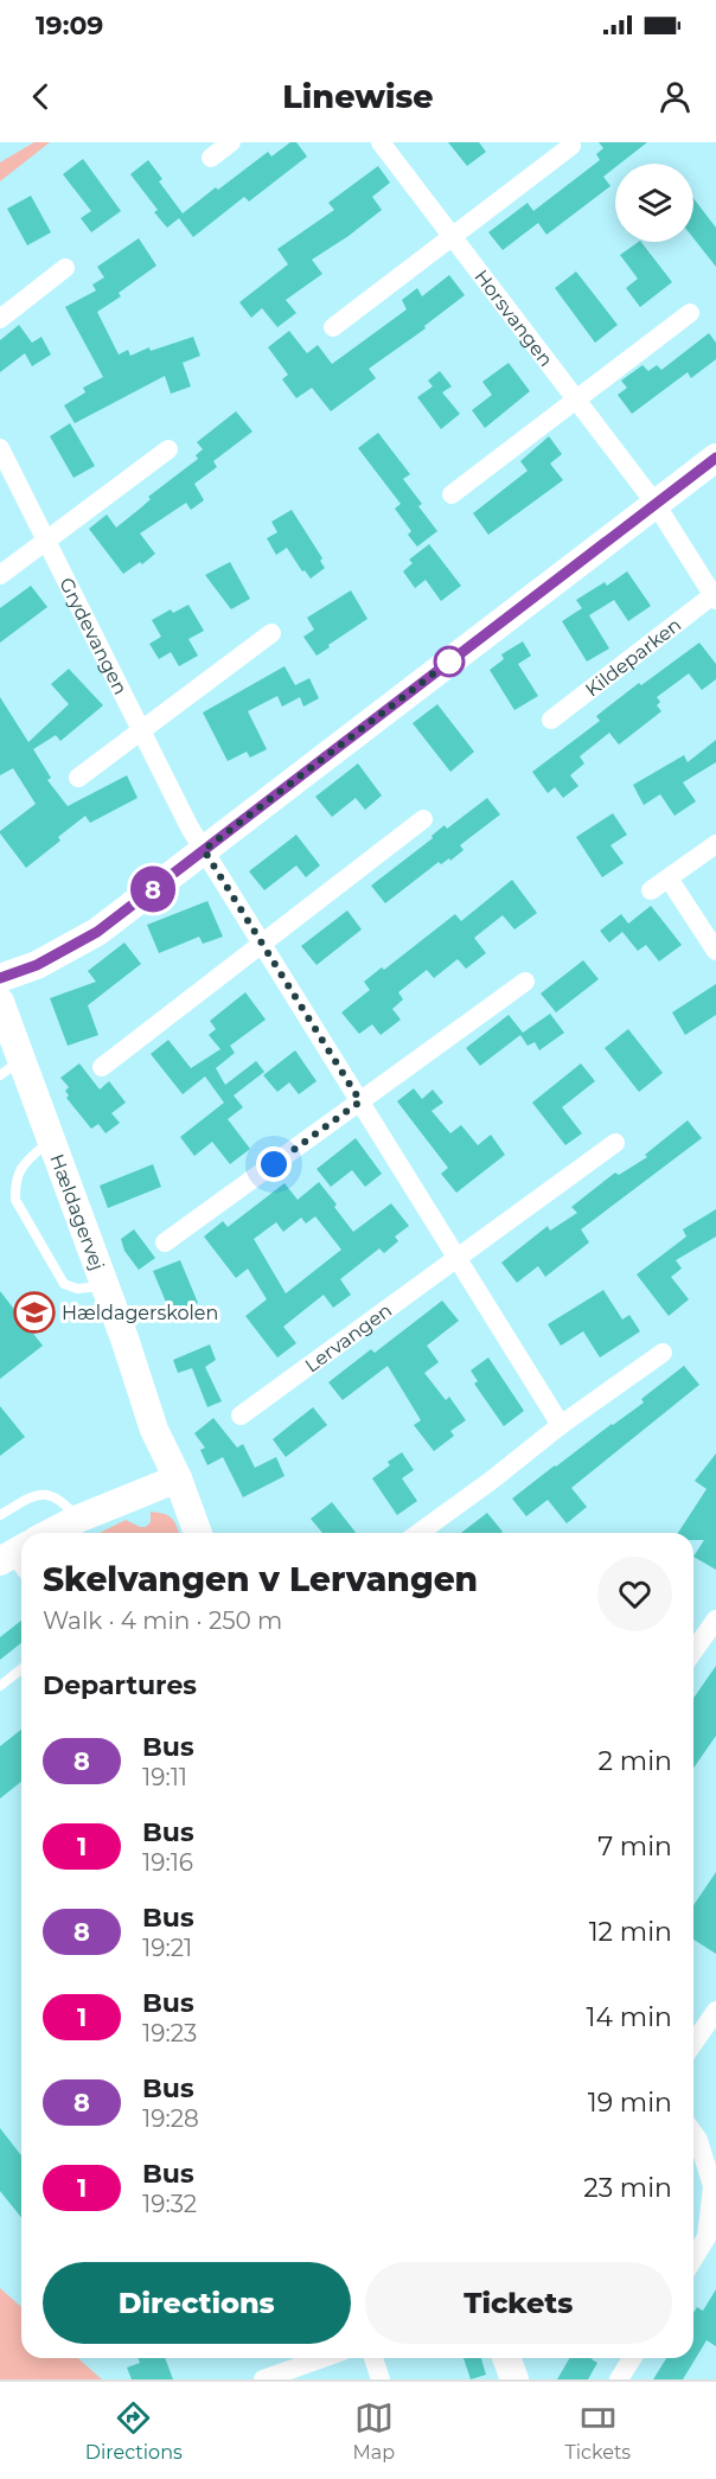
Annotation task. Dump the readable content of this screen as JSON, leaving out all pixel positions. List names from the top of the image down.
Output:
{
  "streets": {
    "street": [
      "Horsvangen",
      "Grydevangen",
      "Kildeparken",
      "Hældagervej",
      "Lervangen"
    ]
  },
  "crossings": [
    ["Horsvangen", "Kildeparken"]
  ],
  "places": {
    "school or university": ["Hældagerskolen"]
  },
  "lines": ["bus line 8"],
  "page": {
    "status": "19:09",
    "header": "Linewise",
    "on_map": "8",
    "heading": [
      ["Skelvangen v Lervangen", "Walk · 4 min · 250 m"],
      "Departures"
    ],
    "list": [
      {
        "mark": "8",
        "name": "Bus",
        "note": "19:11",
        "value": "2 min"
      },
      {
        "mark": "1",
        "name": "Bus",
        "note": "19:16",
        "value": "7 min"
      },
      {
        "mark": "8",
        "name": "Bus",
        "note": "19:21",
        "value": "12 min"
      },
      {
        "mark": "1",
        "name": "Bus",
        "note": "19:23",
        "value": "14 min"
      },
      {
        "mark": "8",
        "name": "Bus",
        "note": "19:28",
        "value": "19 min"
      },
      {
        "mark": "1",
        "name": "Bus",
        "note": "19:32",
        "value": "23 min"
      }
    ],
    "buttons": ["Directions", "Tickets"],
    "tabs": ["Directions", "Map", "Tickets"]
  }
}
